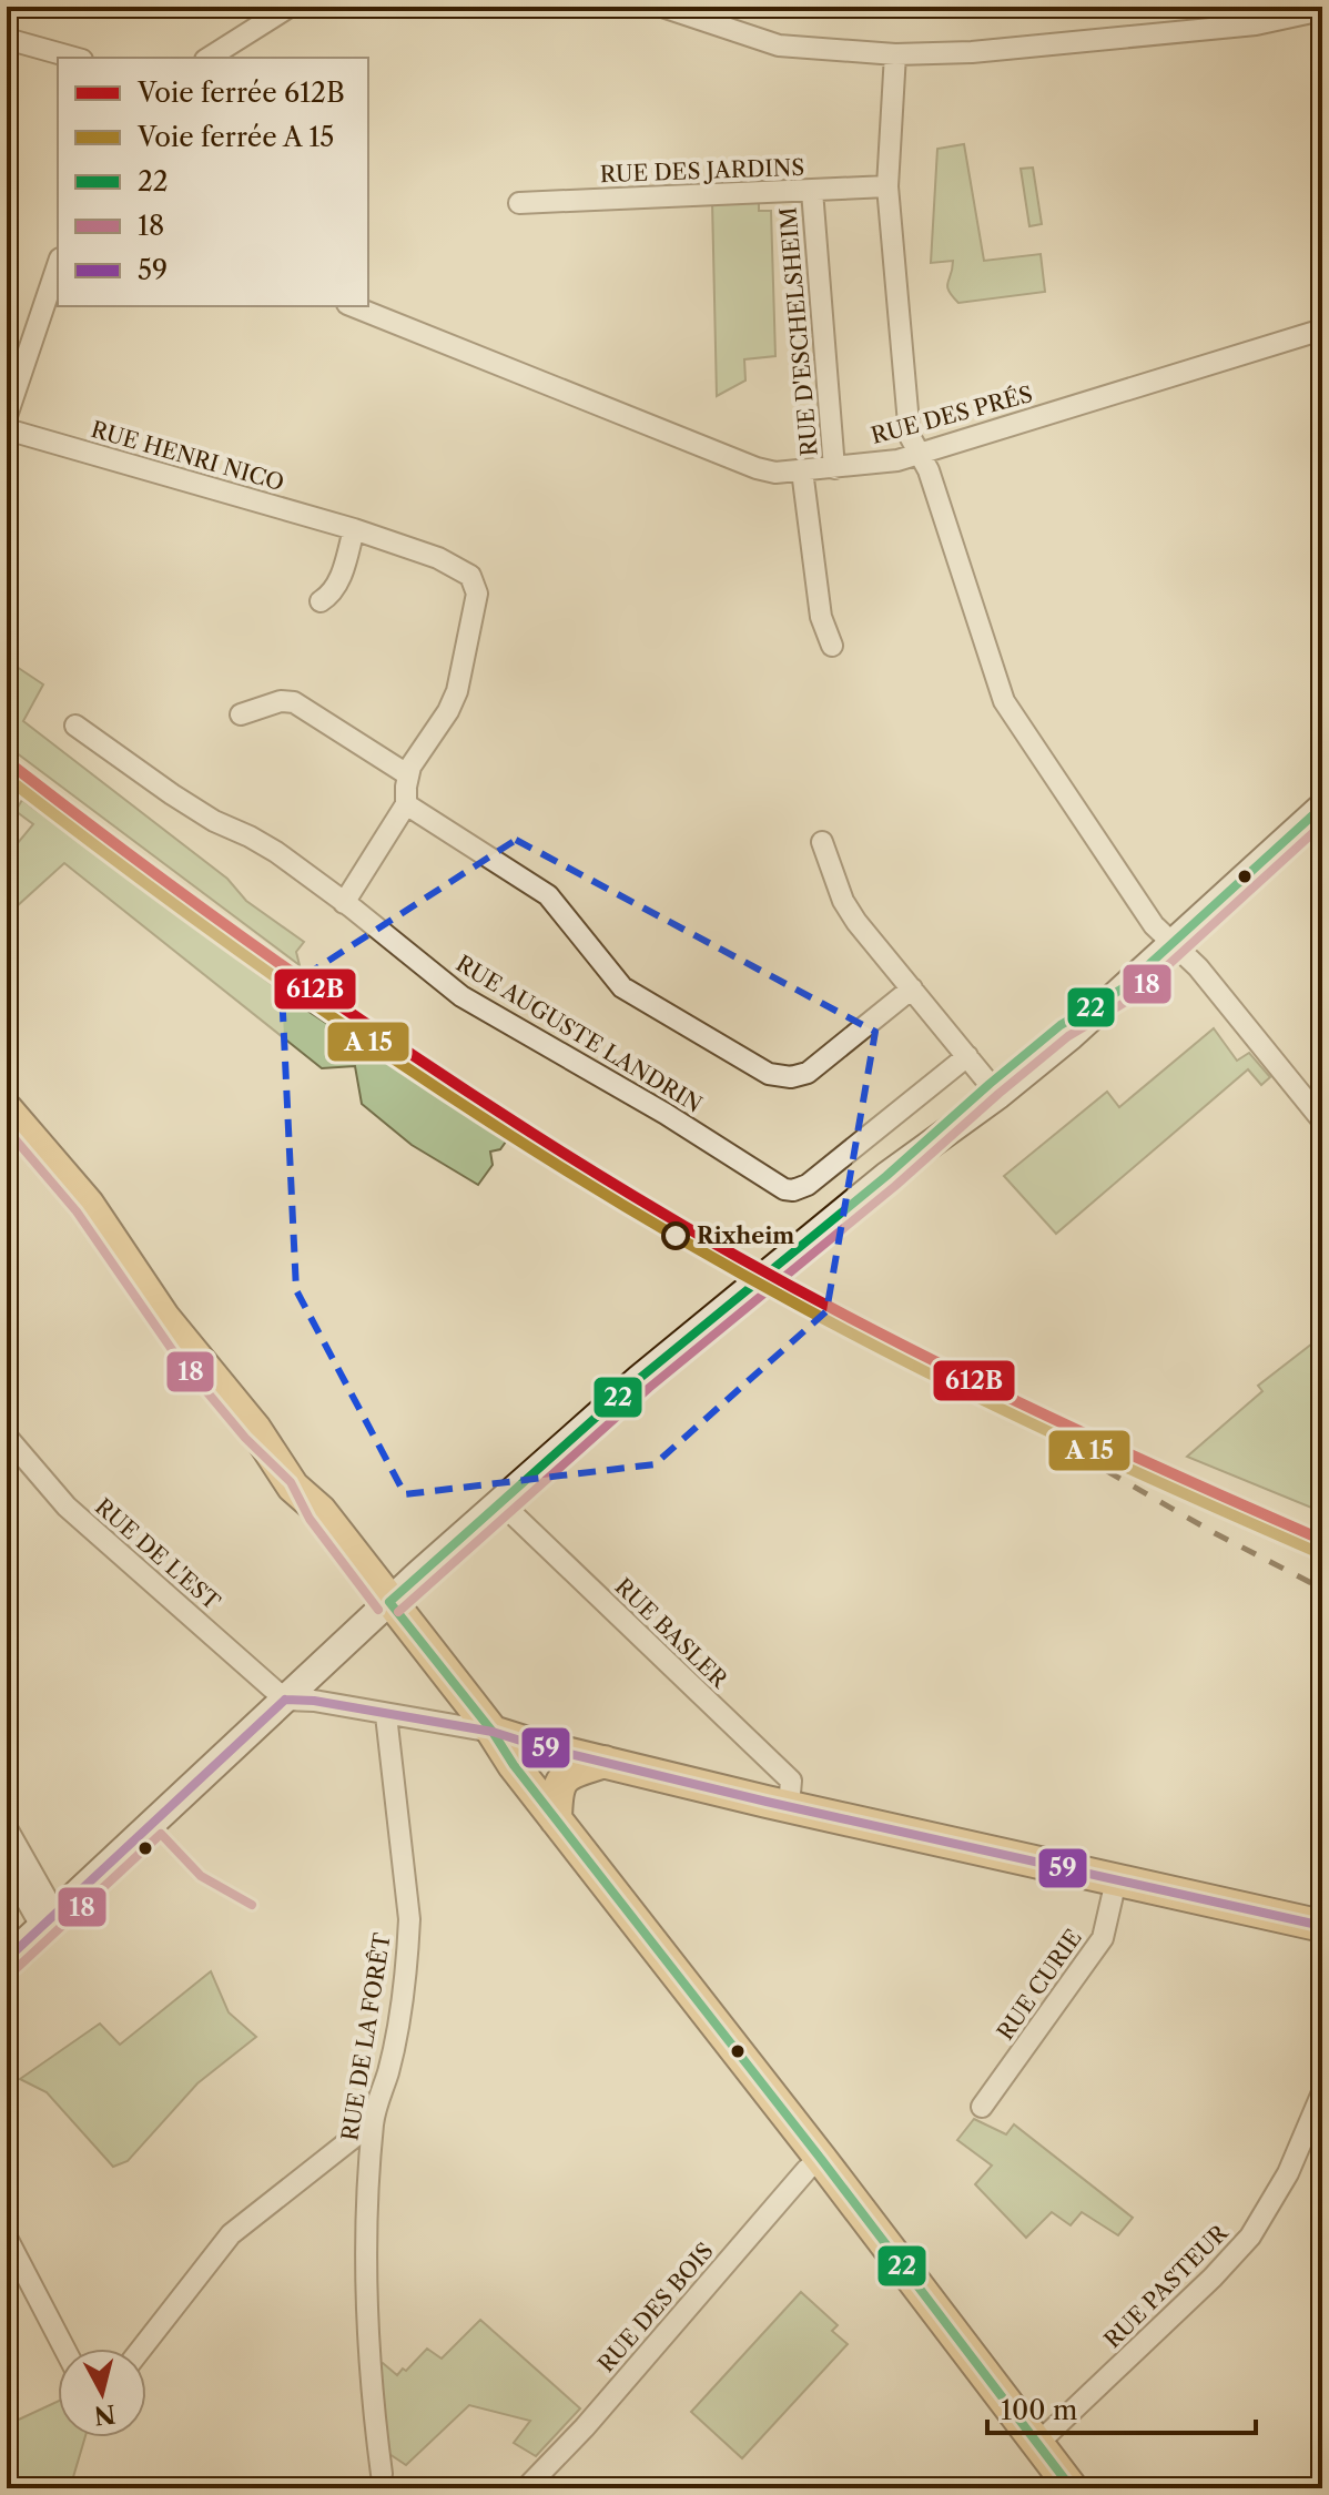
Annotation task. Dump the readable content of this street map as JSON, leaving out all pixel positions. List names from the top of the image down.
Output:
{
  "streets": {
    "street": [
      "RUE DES JARDINS",
      "RUE D'ESCHELSHEIM",
      "RUE DES PRÉS",
      "RUE HENRI NICO",
      "RUE AUGUSTE LANDRIN",
      "RUE DE L'EST",
      "RUE BASLER",
      "RUE CURIE",
      "RUE DE LA FORÊT",
      "RUE PASTEUR",
      "RUE DES BOIS"
    ]
  },
  "crossings": [
    ["RUE DES JARDINS", "RUE D'ESCHELSHEIM"],
    ["RUE D'ESCHELSHEIM", "RUE DES PRÉS"]
  ],
  "places": ["Rixheim"],
  "lines": [
    "rail line 612B",
    "transit line 22",
    "transit line 18",
    "transit line 59"
  ],
  "legend": [
    "Voie ferrée 612B",
    "Voie ferrée A 15",
    "22",
    "18",
    "59"
  ],
  "scale_bar": "100 m",
  "north": "bottom"
}
